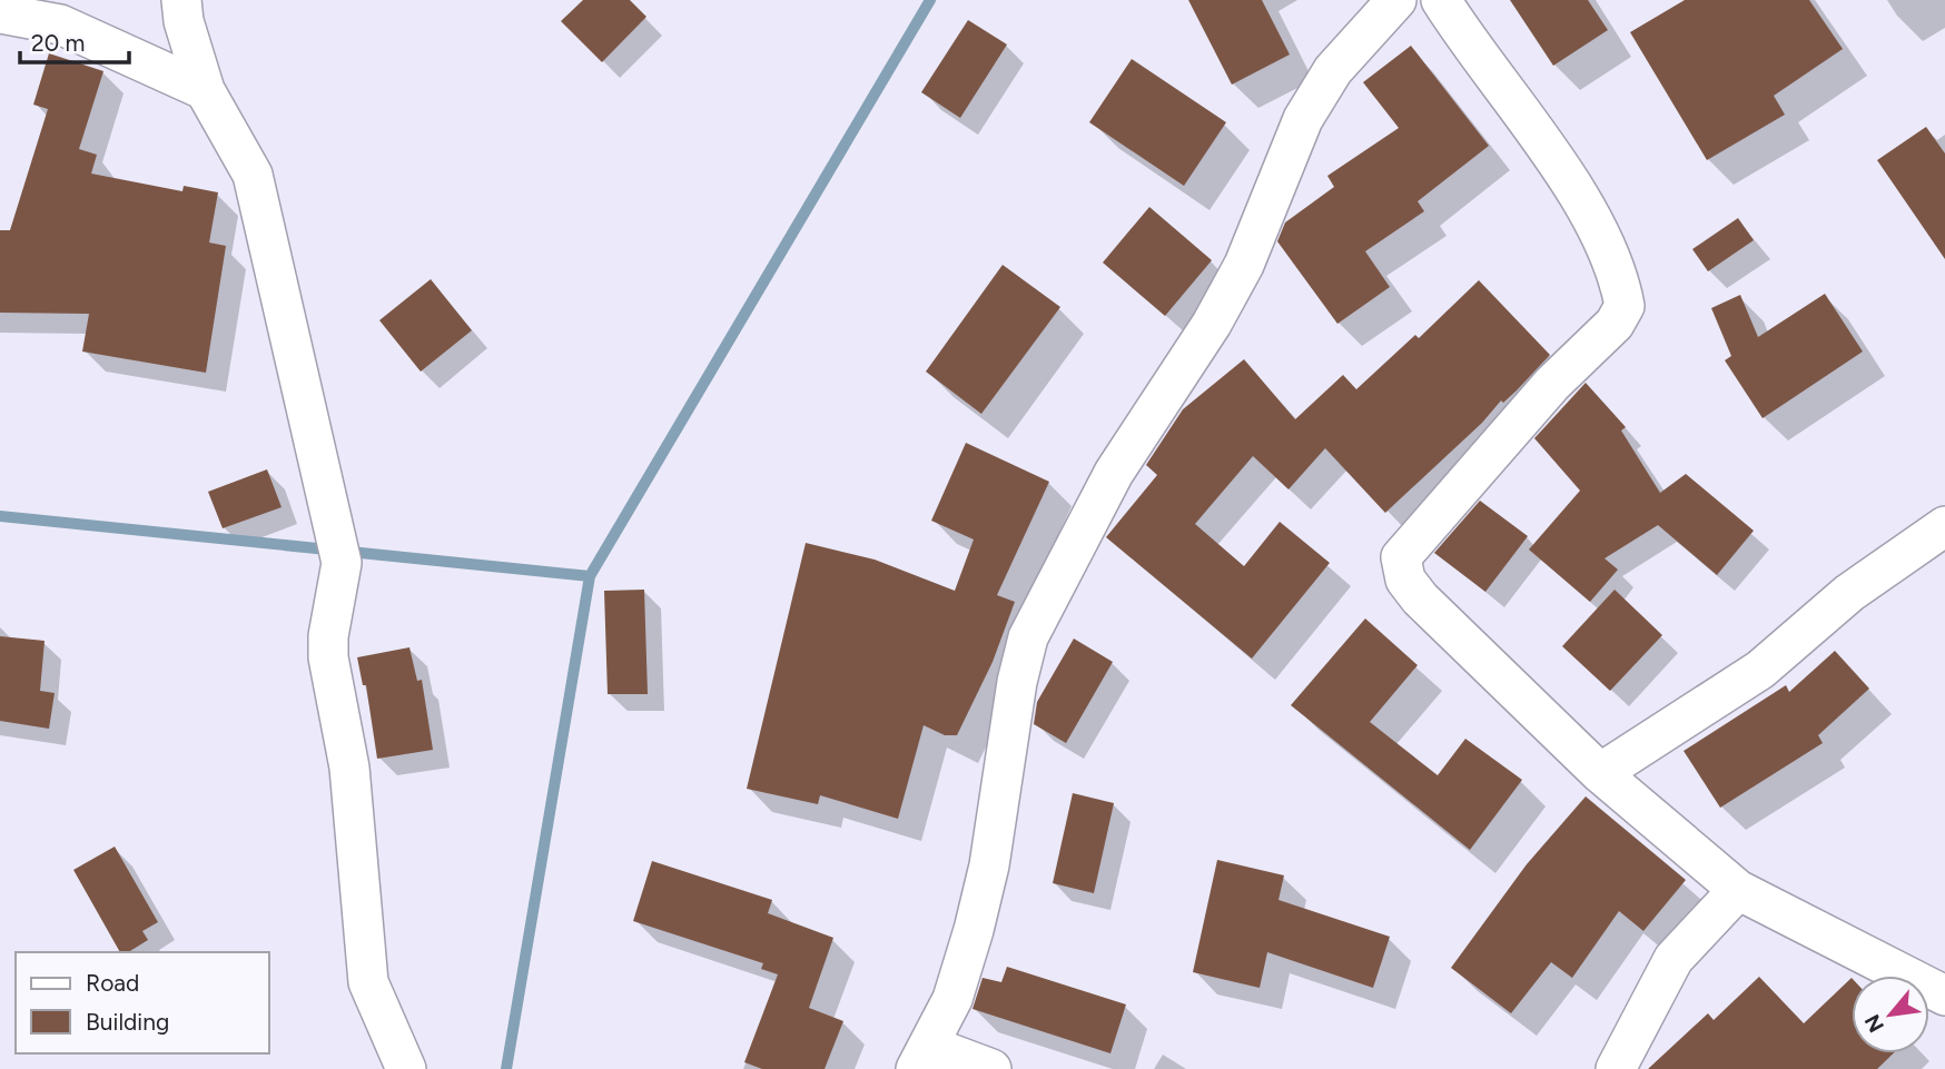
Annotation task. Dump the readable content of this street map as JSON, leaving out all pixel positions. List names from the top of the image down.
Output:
{
  "legend": ["Road", "Building"],
  "scale_bar": "20 m",
  "north": "bottom left"
}
